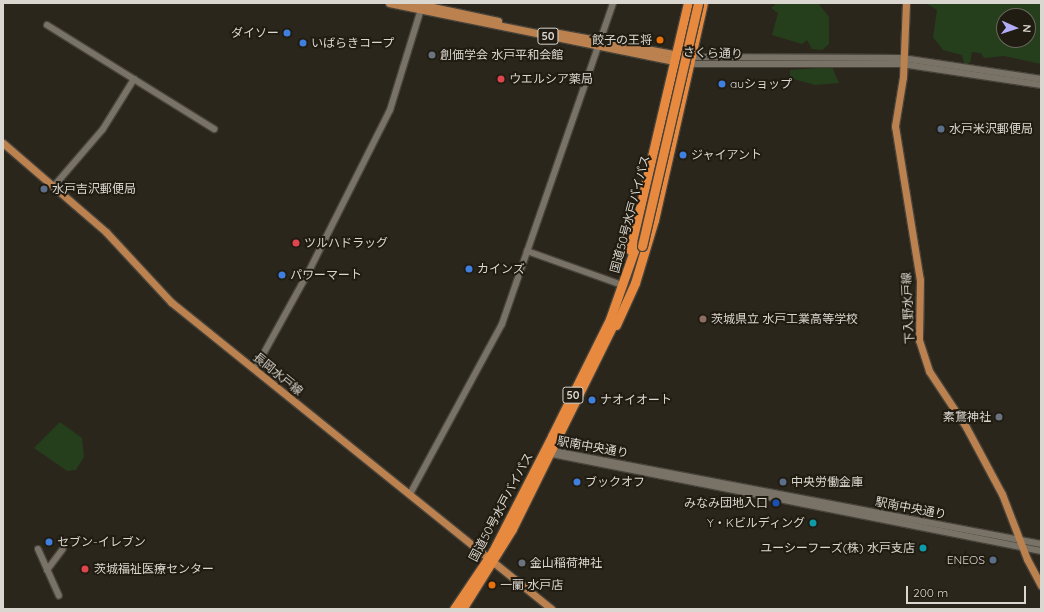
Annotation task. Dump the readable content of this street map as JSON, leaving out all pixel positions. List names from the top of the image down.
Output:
{
  "streets": {
    "highway": ["50", "国道50号水戸バイパス"],
    "main road": ["さくら通り", "下入野水戸線", "長岡水戸線"],
    "street": ["駅南中央通り"]
  },
  "crossings": [
    ["さくら通り", "下入野水戸線"],
    ["国道50号水戸バイパス", "長岡水戸線"],
    ["国道50号水戸バイパス", "駅南中央通り"],
    ["下入野水戸線", "駅南中央通り"]
  ],
  "places": [
    "ダイソー",
    "餃子の王将",
    "いばらきコープ",
    "創価学会 水戸平和会館",
    "ウエルシア薬局",
    "auショップ",
    "水戸米沢郵便局",
    "ジャイアント",
    "水戸吉沢郵便局",
    "ツルハドラッグ",
    "カインズ",
    "パワーマート",
    "茨城県立 水戸工業高等学校",
    "ナオイオート",
    "素鵞神社",
    "ブックオフ",
    "中央労働金庫",
    "みなみ団地入口",
    "Y・Kビルディング",
    "セブン-イレブン",
    "ユーシーフーズ(株) 水戸支店",
    "ENEOS",
    "金山稲荷神社",
    "茨城福祉医療センター",
    "一蘭 水戸店"
  ],
  "scale_bar": "200 m",
  "north": "right"
}
